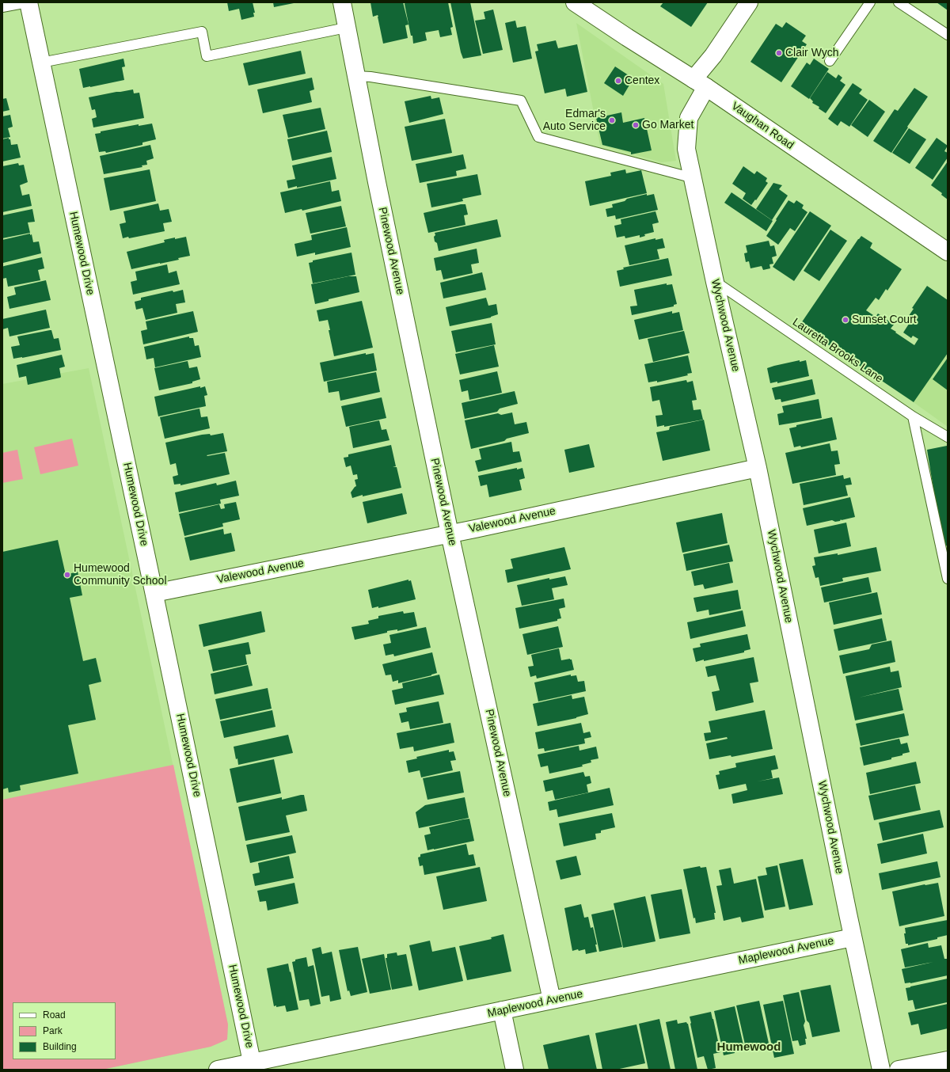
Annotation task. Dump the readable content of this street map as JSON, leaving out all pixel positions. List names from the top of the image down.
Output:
{
  "streets": {
    "street": [
      "Vaughan Road",
      "Pinewood Avenue",
      "Humewood Drive",
      "Wychwood Avenue",
      "Valewood Avenue",
      "Maplewood Avenue"
    ],
    "lane": ["Lauretta Brooks Lane"]
  },
  "crossings": [
    ["Vaughan Road", "Wychwood Avenue"],
    ["Pinewood Avenue", "Valewood Avenue"],
    ["Pinewood Avenue", "Maplewood Avenue"],
    ["Humewood Drive", "Valewood Avenue"],
    ["Humewood Drive", "Maplewood Avenue"],
    ["Wychwood Avenue", "Lauretta Brooks Lane"],
    ["Wychwood Avenue", "Valewood Avenue"],
    ["Wychwood Avenue", "Maplewood Avenue"]
  ],
  "districts": ["Humewood"],
  "places": [
    "Clair Wych",
    "Centex",
    "Edmar's Auto Service",
    "Go Market",
    "Sunset Court",
    "Humewood Community School"
  ],
  "legend": ["Road", "Park", "Building"]
}
